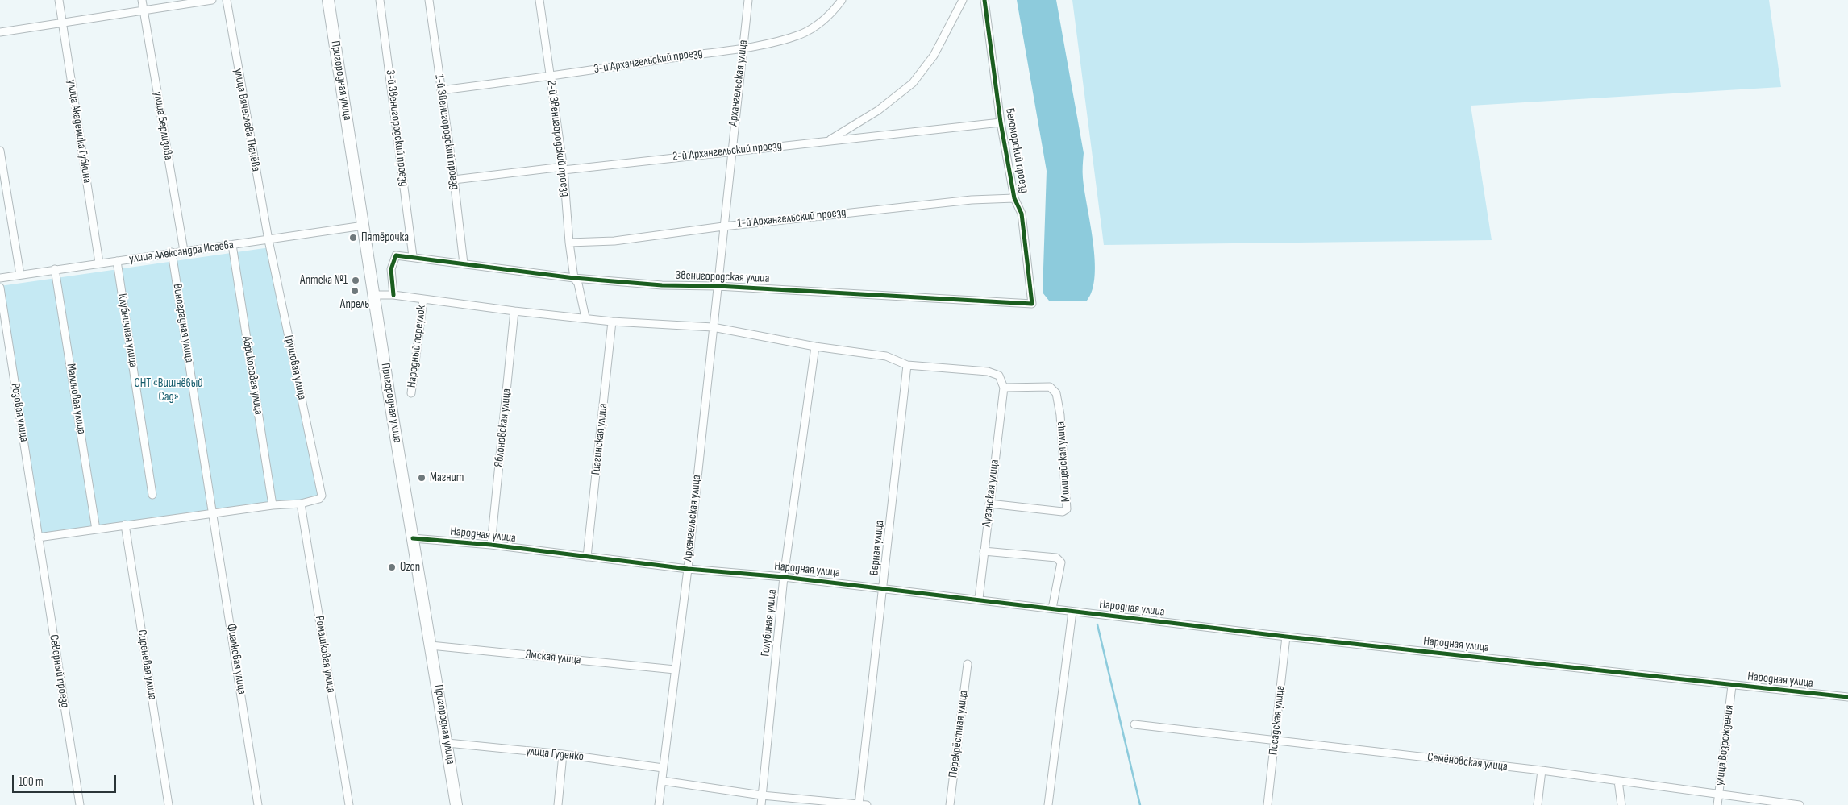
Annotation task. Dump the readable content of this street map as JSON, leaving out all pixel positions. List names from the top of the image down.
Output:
{
  "streets": {
    "street": [
      "3-й Архангельский проезд",
      "Пригородная улица",
      "Архангельская улица",
      "улица Вячеслава Ткачёва",
      "улица Берлизова",
      "3-й Звенигородский проезд",
      "улица Академика Губкина",
      "1-й Звенигородский проезд",
      "2-й Звенигородский проезд",
      "Беломорский проезд",
      "2-й Архангельский проезд",
      "1-й Архангельский проезд",
      "улица Александра Исаева",
      "Звенигородская улица",
      "Виноградная улица",
      "Клубничная улица",
      "Народный переулок",
      "Грушовая улица",
      "Абрикосовая улица",
      "Малиновая улица",
      "Розовая улица",
      "Яблоновская улица",
      "Гиагинская улица",
      "Милицейская улица",
      "Луганская улица",
      "Народная улица",
      "Верная улица",
      "Голубиная улица",
      "Ромашковая улица",
      "Ямская улица",
      "Фиалковая улица",
      "Сиреневая улица",
      "Северный проезд",
      "Посадская улица",
      "Перекрёстная улица",
      "улица Возрождения",
      "улица Гуденко",
      "Семёновская улица"
    ]
  },
  "crossings": [
    ["3-й Архангельский проезд", "Архангельская улица"],
    ["3-й Архангельский проезд", "1-й Звенигородский проезд"],
    ["3-й Архангельский проезд", "2-й Звенигородский проезд"],
    ["Пригородная улица", "улица Александра Исаева"],
    ["Пригородная улица", "Народная улица"],
    ["Пригородная улица", "Ямская улица"],
    ["Пригородная улица", "улица Гуденко"],
    ["Архангельская улица", "2-й Архангельский проезд"],
    ["Архангельская улица", "1-й Архангельский проезд"],
    ["Архангельская улица", "Звенигородская улица"],
    ["Архангельская улица", "Народная улица"],
    ["Архангельская улица", "Ямская улица"],
    ["Архангельская улица", "улица Гуденко"],
    ["улица Вячеслава Ткачёва", "улица Александра Исаева"],
    ["улица Вячеслава Ткачёва", "Грушовая улица"],
    ["улица Берлизова", "улица Александра Исаева"],
    ["3-й Звенигородский проезд", "Звенигородская улица"],
    ["улица Академика Губкина", "улица Александра Исаева"],
    ["1-й Звенигородский проезд", "2-й Архангельский проезд"],
    ["1-й Звенигородский проезд", "Звенигородская улица"],
    ["2-й Звенигородский проезд", "2-й Архангельский проезд"],
    ["2-й Звенигородский проезд", "1-й Архангельский проезд"],
    ["2-й Звенигородский проезд", "Звенигородская улица"],
    ["Беломорский проезд", "2-й Архангельский проезд"],
    ["Беломорский проезд", "1-й Архангельский проезд"],
    ["Беломорский проезд", "Звенигородская улица"],
    ["улица Александра Исаева", "Виноградная улица"],
    ["улица Александра Исаева", "Клубничная улица"],
    ["улица Александра Исаева", "Грушовая улица"],
    ["улица Александра Исаева", "Абрикосовая улица"],
    ["улица Александра Исаева", "Малиновая улица"],
    ["Виноградная улица", "Фиалковая улица"],
    ["Грушовая улица", "Ромашковая улица"],
    ["Розовая улица", "Северный проезд"],
    ["Яблоновская улица", "Народная улица"],
    ["Гиагинская улица", "Народная улица"],
    ["Милицейская улица", "Луганская улица"],
    ["Луганская улица", "Народная улица"],
    ["Народная улица", "Верная улица"],
    ["Народная улица", "Голубиная улица"],
    ["Народная улица", "Посадская улица"],
    ["Народная улица", "улица Возрождения"],
    ["Посадская улица", "Семёновская улица"],
    ["улица Возрождения", "Семёновская улица"]
  ],
  "parks": ["СНТ «Вишнёвый Cад»"],
  "places": [
    "Пятёрочка",
    "Аптека №1",
    "Апрель",
    "Магнит",
    "Ozon"
  ],
  "scale_bar": "100 m"
}
